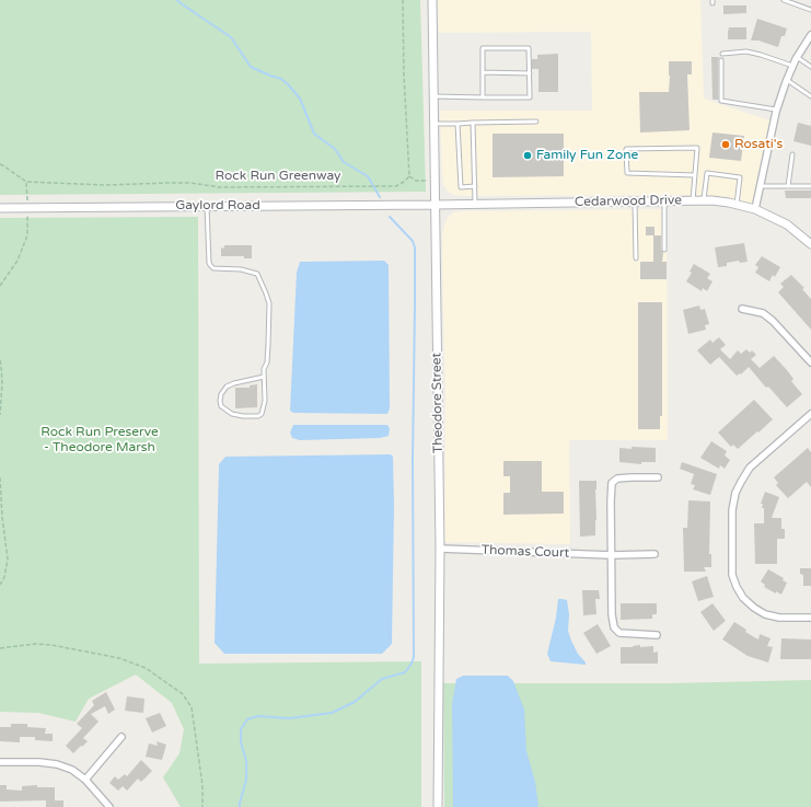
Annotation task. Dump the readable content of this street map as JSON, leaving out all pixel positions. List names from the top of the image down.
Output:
{
  "streets": {
    "street": [
      "Cedarwood Drive",
      "Gaylord Road",
      "Theodore Street",
      "Thomas Court"
    ],
    "path": ["Rock Run Greenway"]
  },
  "crossings": [
    ["Cedarwood Drive", "Gaylord Road"],
    ["Cedarwood Drive", "Theodore Street"],
    ["Gaylord Road", "Theodore Street"],
    ["Theodore Street", "Thomas Court"]
  ],
  "parks": ["Rock Run Preserve - Theodore Marsh"],
  "places": ["Rosati's", "Family Fun Zone"]
}
